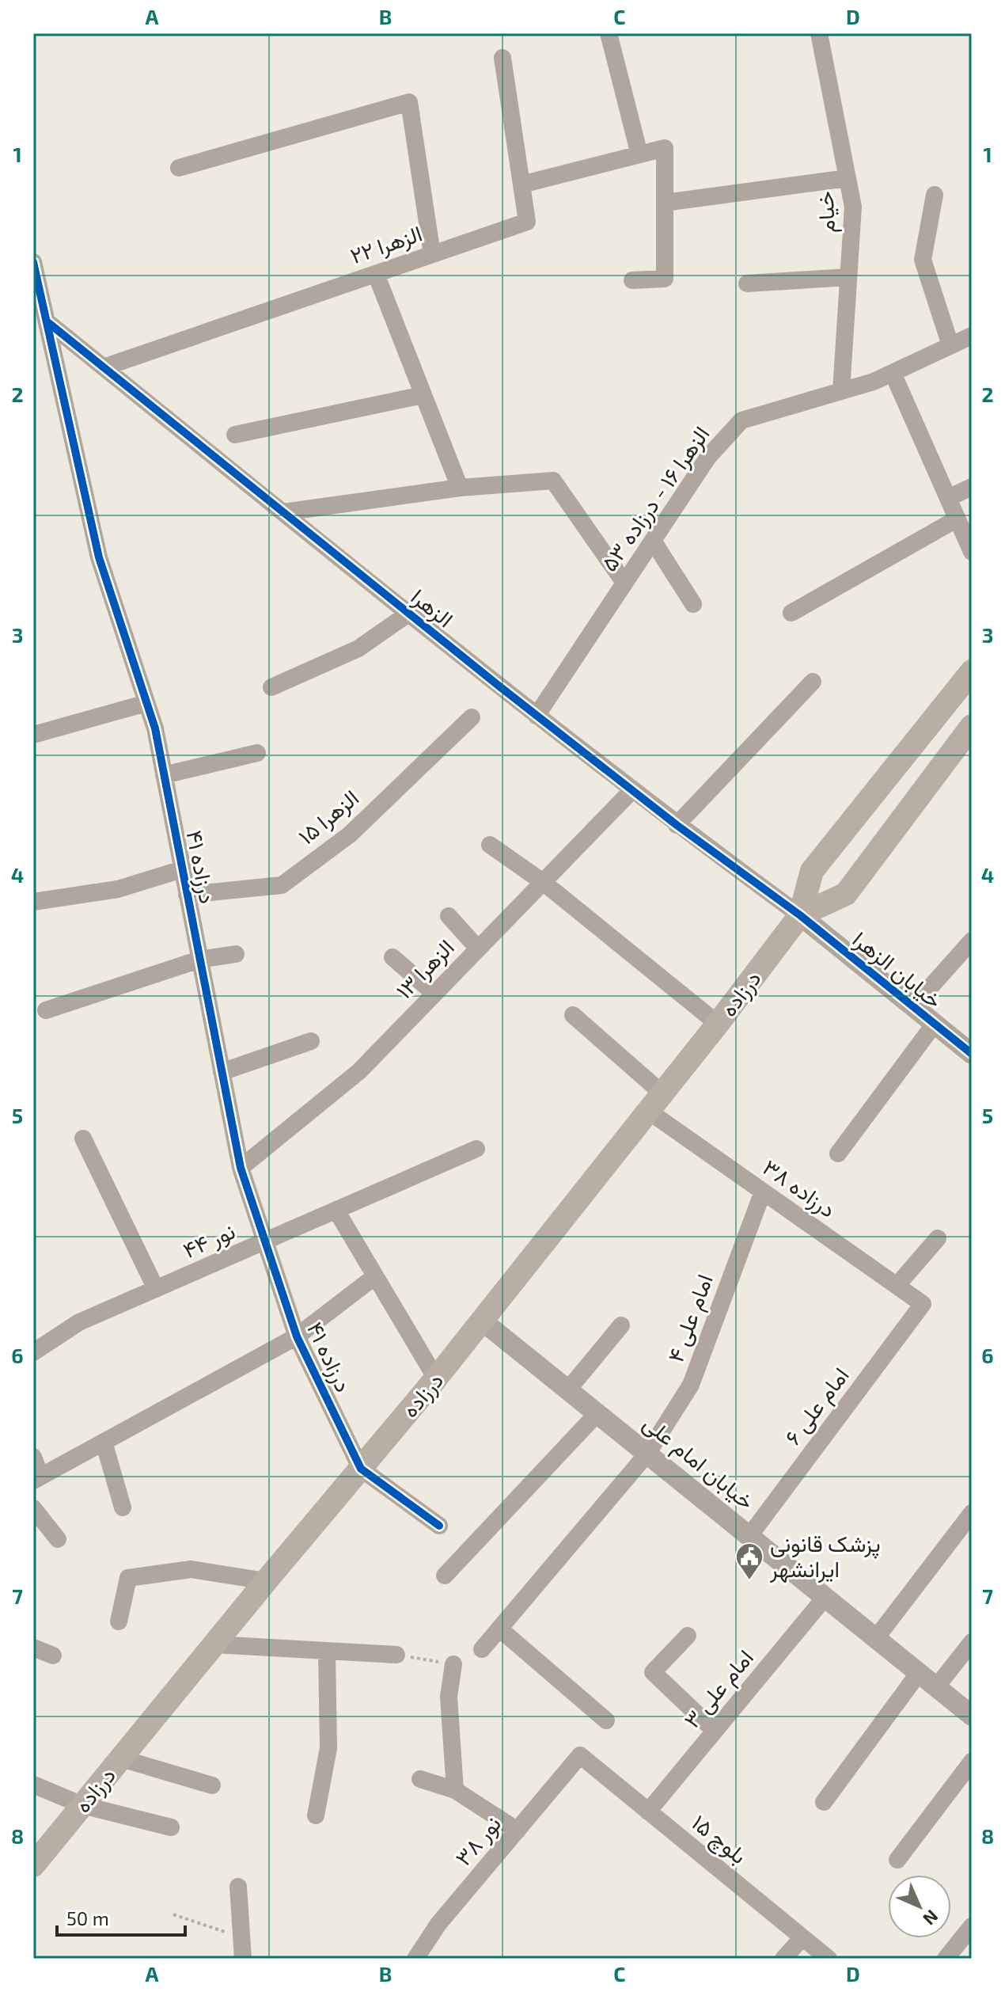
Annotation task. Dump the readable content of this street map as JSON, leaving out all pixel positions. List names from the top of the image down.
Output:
{
  "streets": {
    "main road": ["درزاده"],
    "street": [
      "خیام",
      "الزهرا ۲۲",
      "الزهرا ۱۶ - درزاده ۵۳",
      "الزهرا",
      "الزهرا ۱۵",
      "درزاده ۴۱",
      "الزهرا ۱۳",
      "خیابان الزهرا",
      "درزاده ۳۸",
      "نور ۴۴",
      "امام علی ۴",
      "امام علی ۶",
      "خیابان امام علی",
      "امام علی ۳",
      "بلوچ ۱۵",
      "نور ۳۸"
    ]
  },
  "crossings": [
    ["خیام", "الزهرا ۱۶ - درزاده ۵۳"],
    ["الزهرا ۲۲", "الزهرا"],
    ["الزهرا ۱۶ - درزاده ۵۳", "الزهرا"],
    ["الزهرا", "درزاده ۴۱"],
    ["الزهرا", "الزهرا ۱۳"],
    ["الزهرا", "خیابان الزهرا"],
    ["الزهرا", "درزاده"],
    ["الزهرا ۱۵", "درزاده ۴۱"],
    ["درزاده ۴۱", "الزهرا ۱۳"],
    ["درزاده ۴۱", "درزاده"],
    ["درزاده ۴۱", "نور ۴۴"],
    ["خیابان الزهرا", "درزاده"],
    ["درزاده", "درزاده ۳۸"],
    ["درزاده", "خیابان امام علی"],
    ["درزاده ۳۸", "امام علی ۴"],
    ["درزاده ۳۸", "امام علی ۶"],
    ["امام علی ۴", "خیابان امام علی"],
    ["امام علی ۶", "خیابان امام علی"],
    ["خیابان امام علی", "امام علی ۳"],
    ["امام علی ۳", "بلوچ ۱۵"],
    ["بلوچ ۱۵", "نور ۳۸"]
  ],
  "places": {
    "public building": ["پزشک قانونی ایرانشهر"]
  },
  "scale_bar": "50 m",
  "north": "bottom right",
  "grid": {
    "columns": [
      "A",
      "B",
      "C",
      "D"
    ],
    "rows": [
      "1",
      "2",
      "3",
      "4",
      "5",
      "6",
      "7",
      "8"
    ]
  }
}
